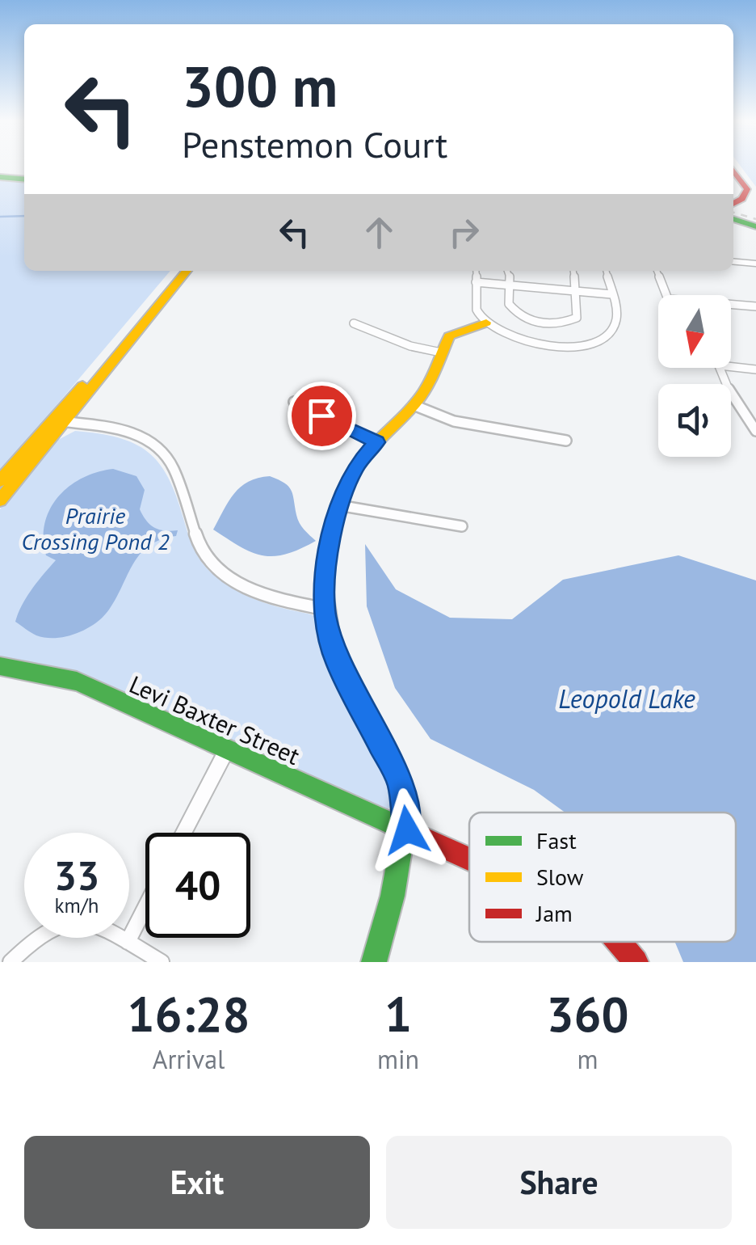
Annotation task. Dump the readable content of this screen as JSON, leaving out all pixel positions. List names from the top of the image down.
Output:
{
  "streets": {
    "main road": ["Levi Baxter Street"]
  },
  "water": ["Prairie Crossing Pond 2", "Leopold Lake"],
  "legend": ["Fast", "Slow", "Jam"],
  "north": "bottom",
  "page": {
    "turn": ["300 m", "Penstemon Court"],
    "speed": "33 km/h",
    "limit": "40",
    "eta": [
      "16:28",
      "Arrival",
      "1",
      "min",
      "360",
      "m"
    ],
    "buttons": ["Exit", "Share"]
  }
}
